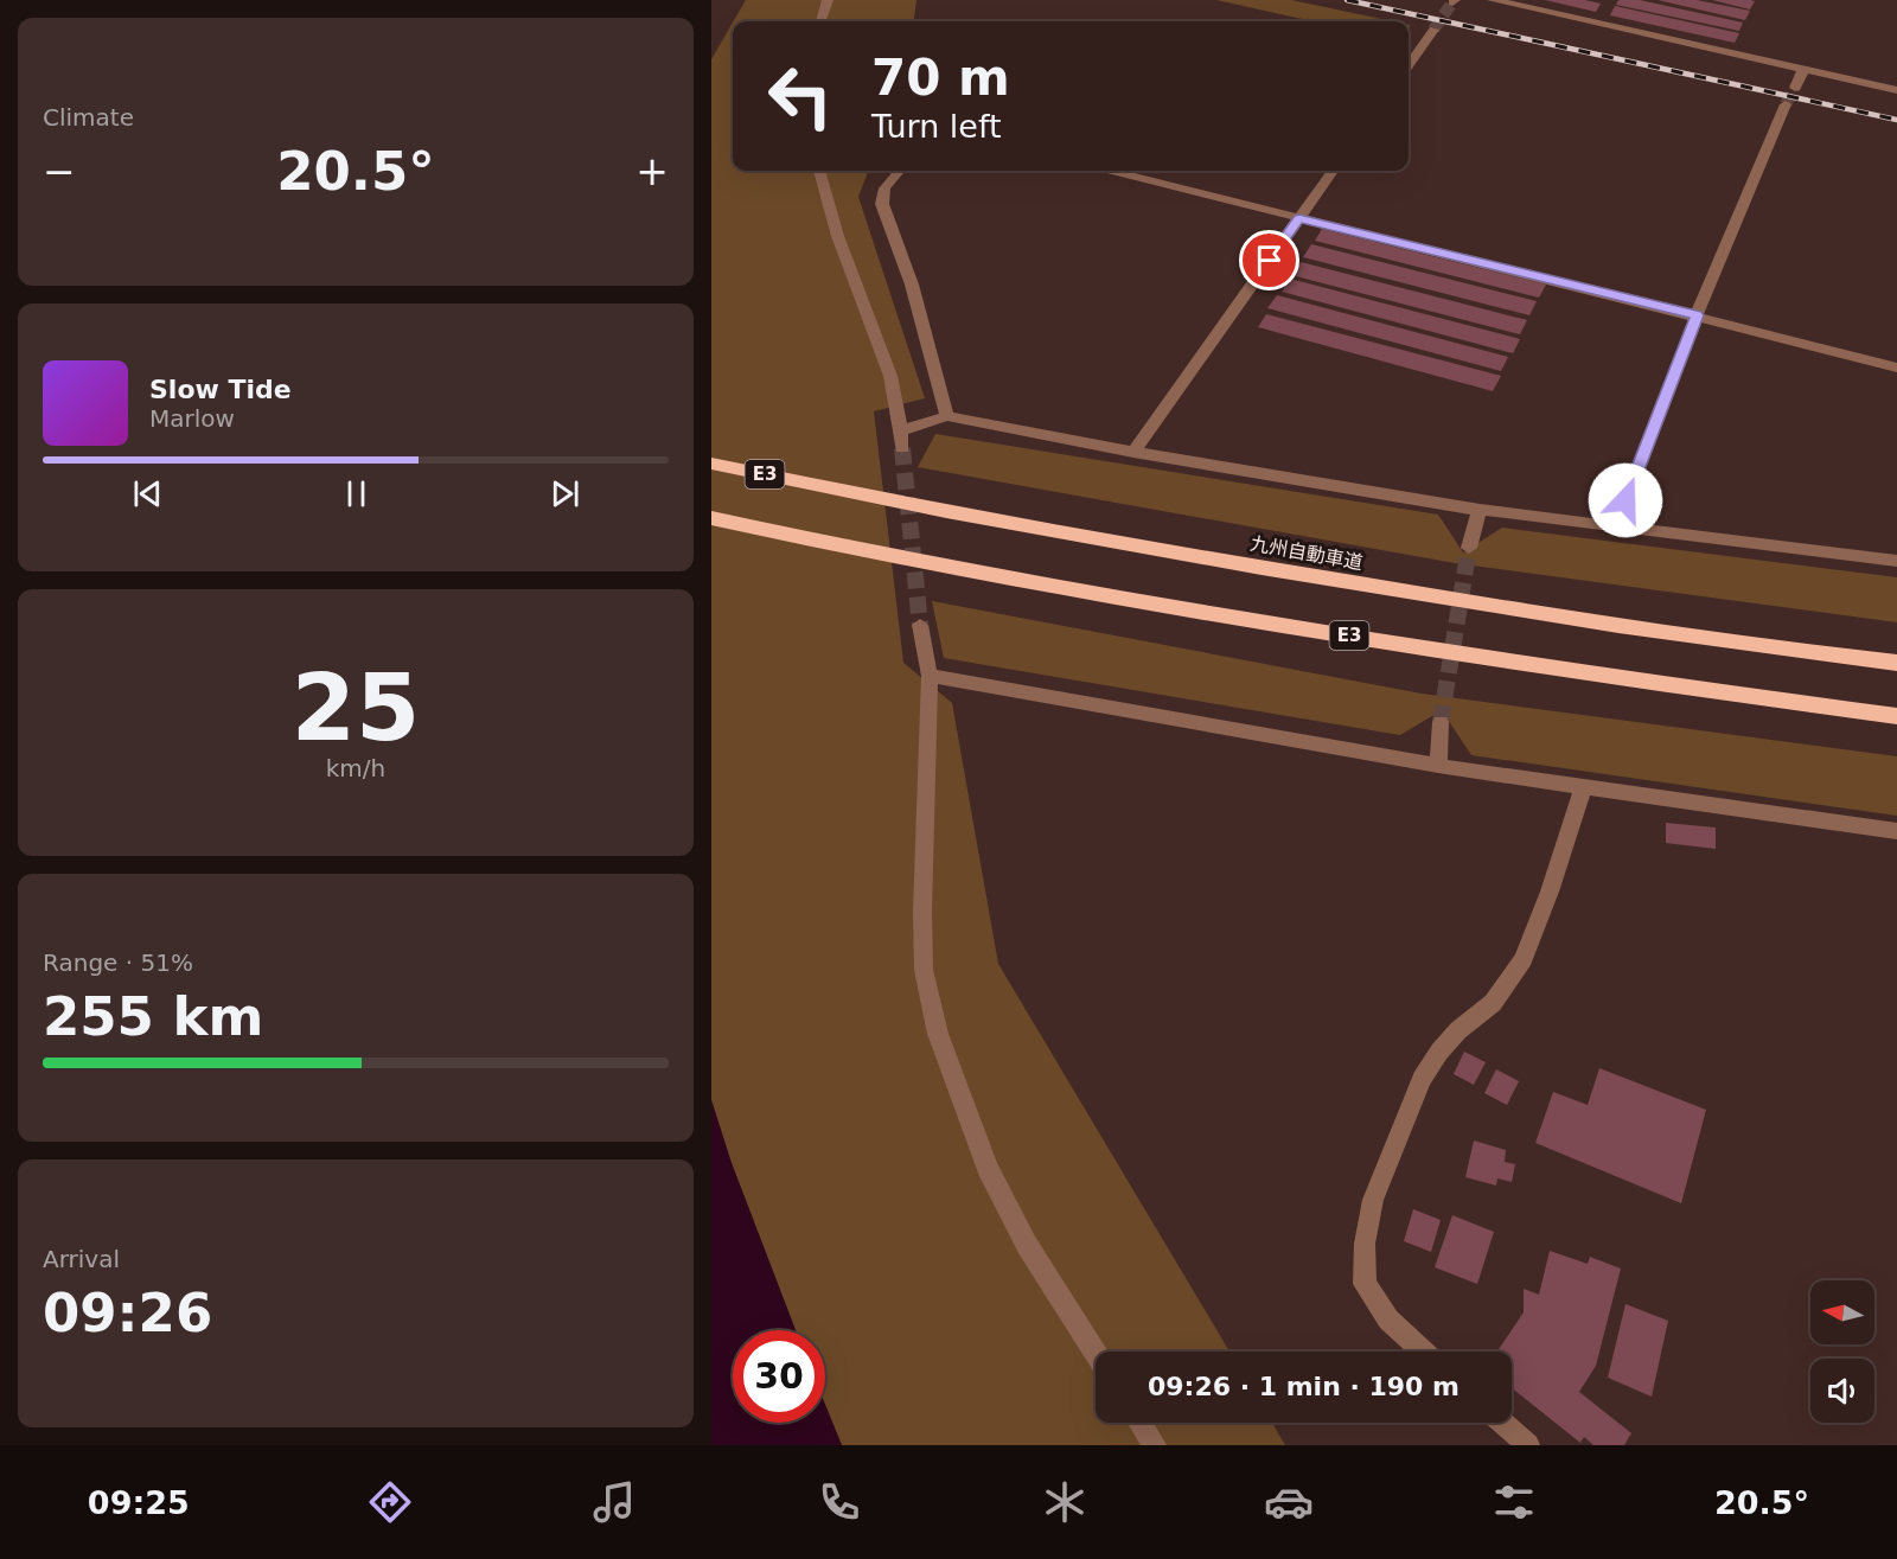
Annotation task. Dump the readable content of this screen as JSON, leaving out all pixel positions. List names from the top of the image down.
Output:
{
  "streets": {
    "highway": ["E3", "九州自動車道"]
  },
  "north": "left",
  "page": {
    "tile": [
      "Climate",
      ["25", "km/h"],
      ["Range · 51%", "255 km"],
      ["Arrival", "09:26"]
    ],
    "turn": ["70 m", "Turn left"],
    "heat": ["−", "20.5°", "+"],
    "song": ["Slow Tide", "Marlow"],
    "limit": "30",
    "trip": "09:26 · 1 min · 190 m",
    "tabs": ["09:25", "20.5°"]
  }
}
